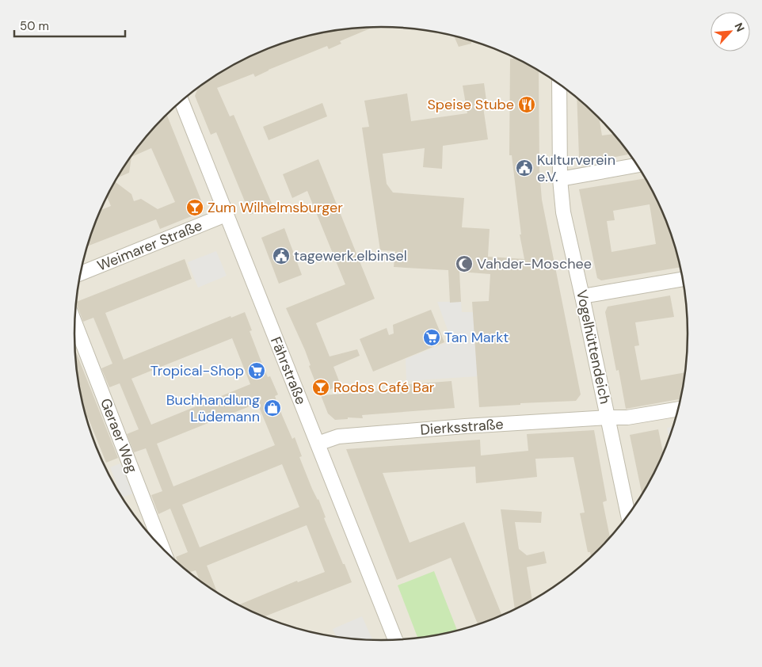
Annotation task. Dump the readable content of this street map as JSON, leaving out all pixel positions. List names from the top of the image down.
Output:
{
  "streets": {
    "street": [
      "Weimarer Straße",
      "Vogelhüttendeich",
      "Fährstraße",
      "Dierksstraße",
      "Geraer Weg"
    ]
  },
  "crossings": [
    ["Weimarer Straße", "Fährstraße"],
    ["Vogelhüttendeich", "Dierksstraße"],
    ["Fährstraße", "Dierksstraße"]
  ],
  "places": {
    "restaurant": ["Speise Stube"],
    "public building": ["Kulturverein e.V.", "tagewerk.elbinsel"],
    "bar": ["Zum Wilhelmsburger", "Rodos Café Bar"],
    "mosque": ["Vahder-Moschee"],
    "supermarket": ["Tan Markt", "Tropical-Shop"],
    "shop": ["Buchhandlung Lüdemann"]
  },
  "scale_bar": "50 m",
  "north": "top right"
}
